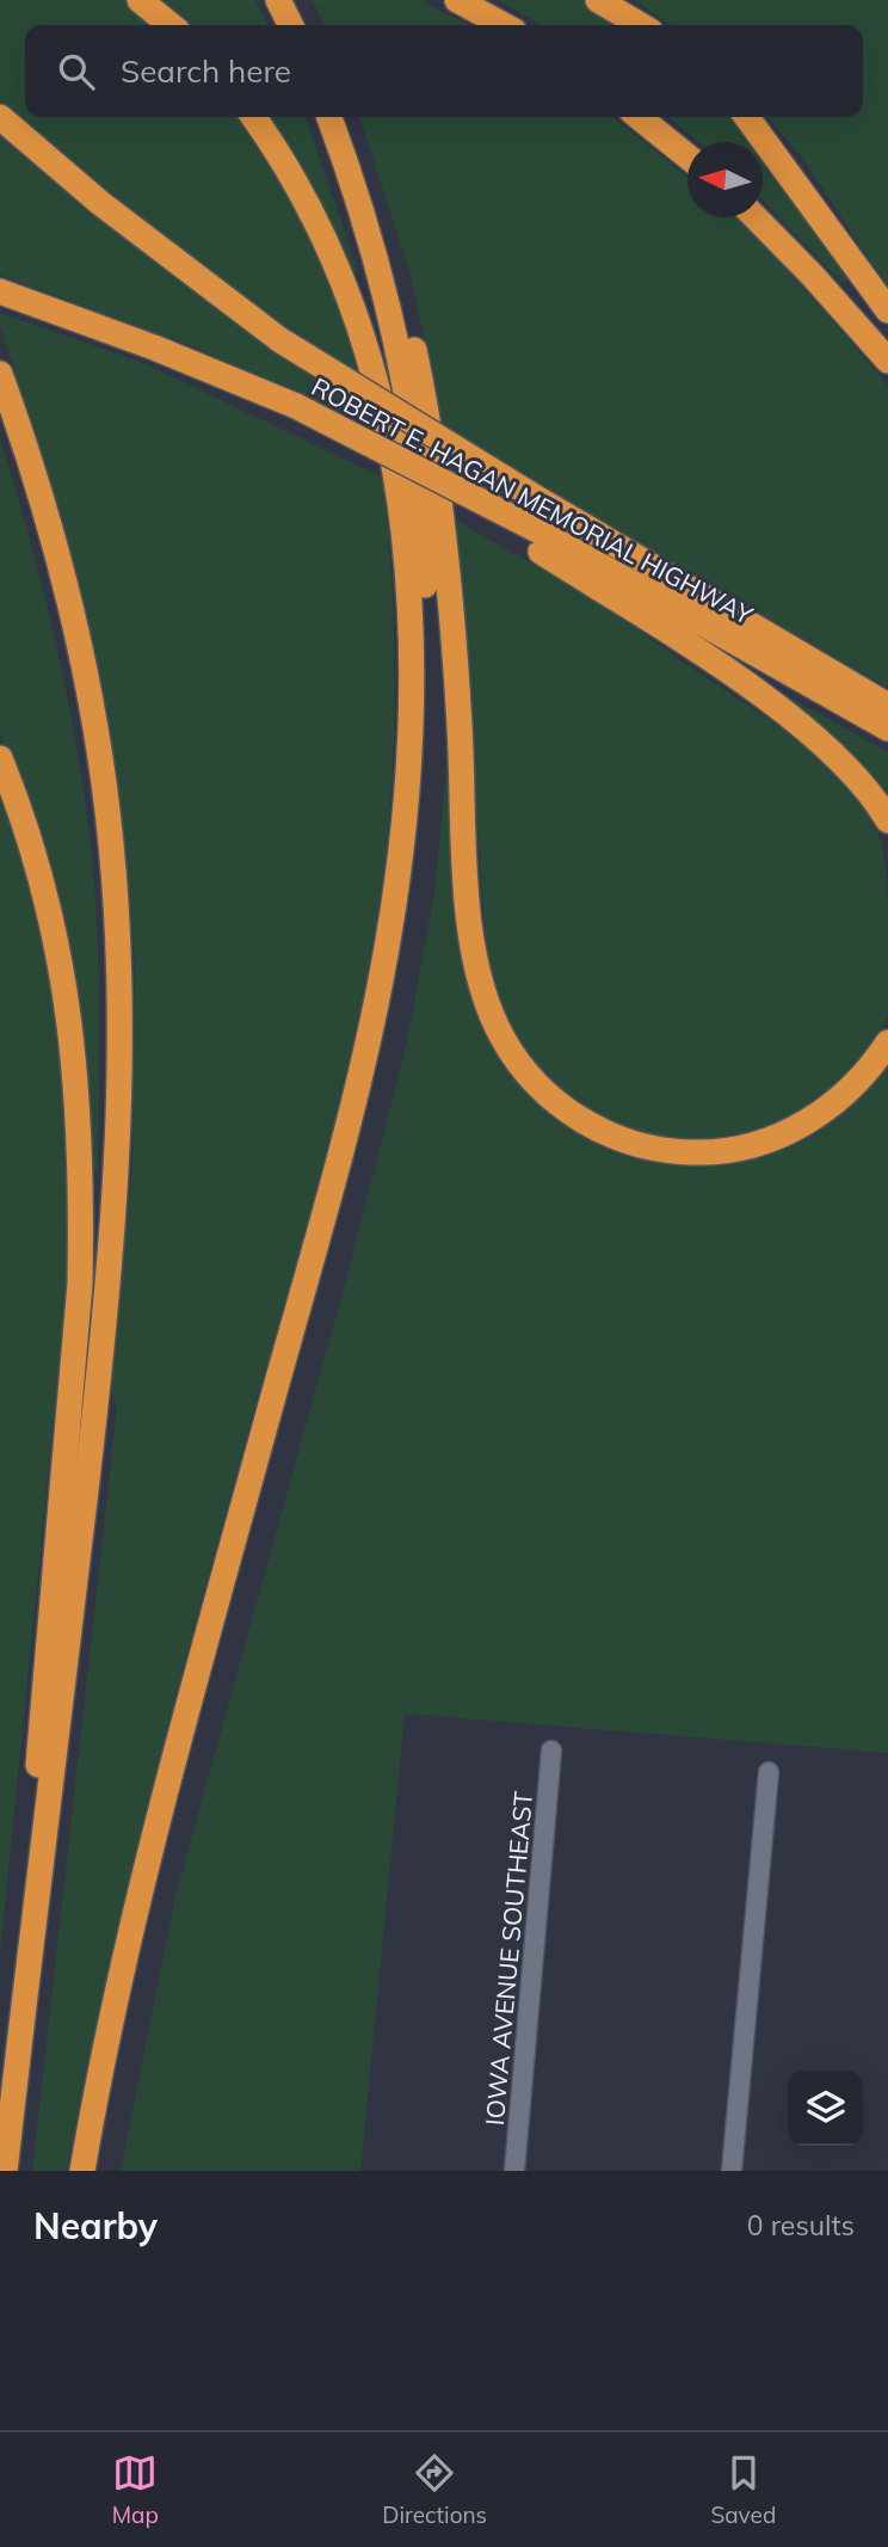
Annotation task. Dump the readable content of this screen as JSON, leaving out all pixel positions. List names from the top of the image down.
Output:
{
  "streets": {
    "highway": ["ROBERT E. HAGAN MEMORIAL HIGHWAY"],
    "street": ["IOWA AVENUE SOUTHEAST"]
  },
  "north": "left",
  "page": {
    "search": "Search here",
    "heading": ["Nearby", "0 results"],
    "nav": ["Map", "Directions", "Saved"]
  }
}
